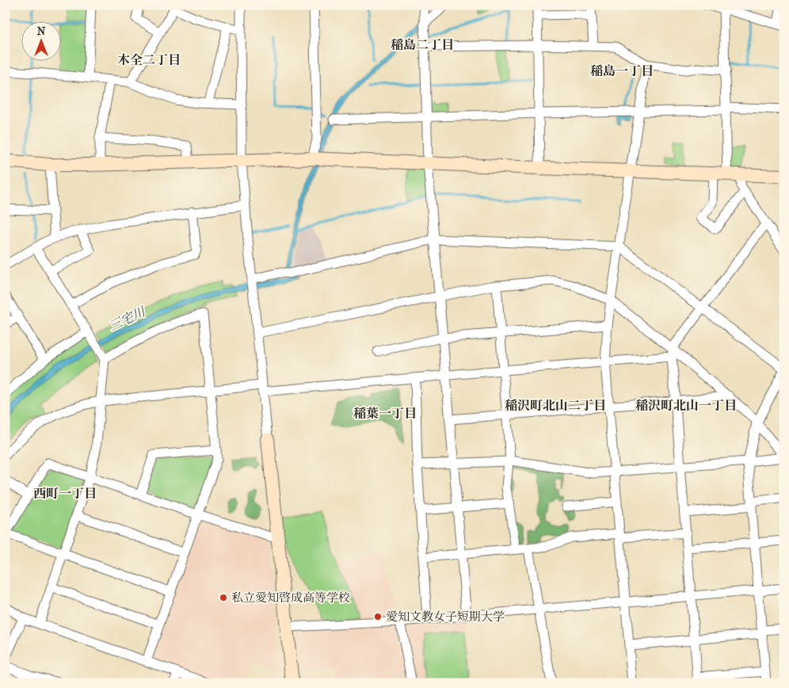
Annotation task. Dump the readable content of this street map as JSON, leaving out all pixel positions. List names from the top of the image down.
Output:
{
  "districts": [
    "稲島二丁目",
    "木全二丁目",
    "稲島一丁目",
    "稲沢町北山二丁目",
    "稲沢町北山一丁目",
    "稲葉一丁目",
    "西町一丁目"
  ],
  "water": ["三宅川"],
  "places": ["私立愛知啓成高等学校", "愛知文教女子短期大学"],
  "north": "top"
}
